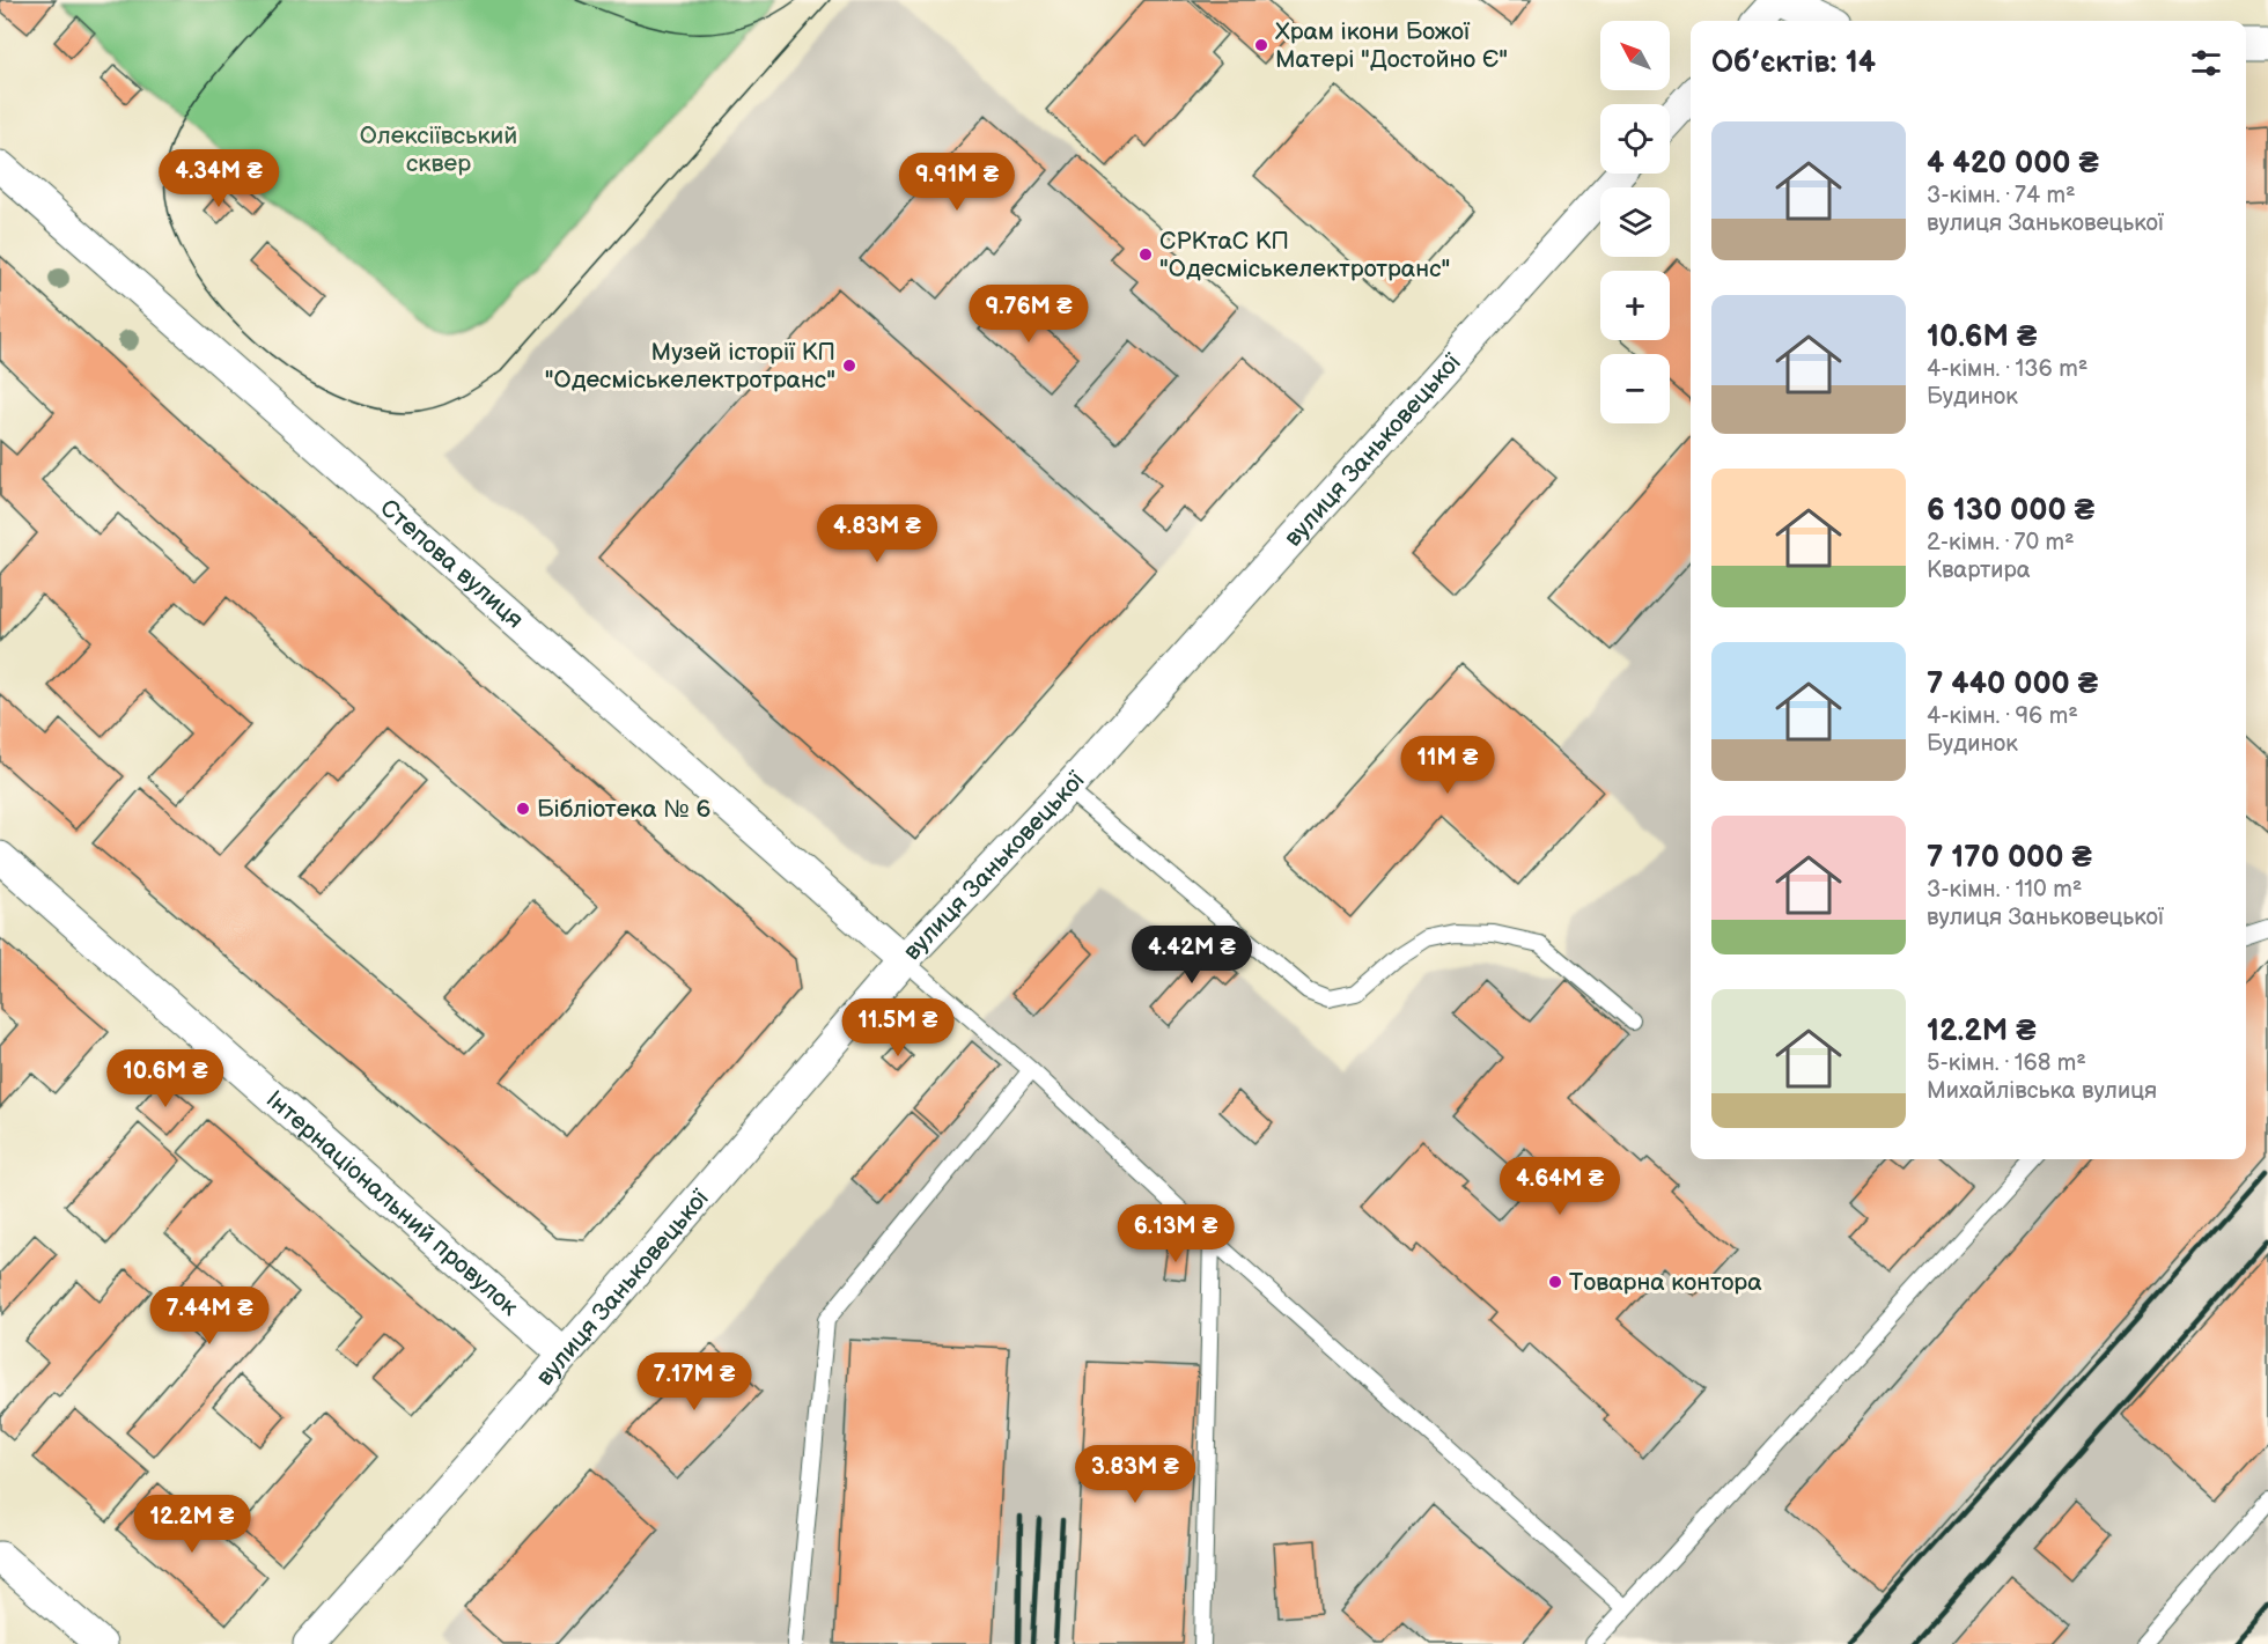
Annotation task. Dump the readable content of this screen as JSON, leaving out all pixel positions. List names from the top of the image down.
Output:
{
  "streets": {
    "street": ["вулиця Заньковецької", "Степова вулиця", "Інтернаціональний провулок"]
  },
  "crossings": [
    ["вулиця Заньковецької", "Степова вулиця"],
    ["вулиця Заньковецької", "Інтернаціональний провулок"]
  ],
  "parks": ["Олексіївський сквер"],
  "places": [
    "Храм ікони Божої Матері \"Достойно Є\"",
    "СРКтаС КП \"Одесміськелектротранс\"",
    "Музей історії КП \"Одесміськелектротранс\"",
    "Бібліотека № 6",
    "Товарна контора"
  ],
  "north": "top left",
  "page": {
    "map_buttons": ["+", "−"],
    "heading": "Об’єктів: 14",
    "list": [
      {
        "name": "4 420 000 ₴",
        "note": "3-кімн. · 74 m² · вулиця Заньковецької"
      },
      {
        "name": "10.6M ₴",
        "note": "4-кімн. · 136 m² · Будинок"
      },
      {
        "name": "6 130 000 ₴",
        "note": "2-кімн. · 70 m² · Квартира"
      },
      {
        "name": "7 440 000 ₴",
        "note": "4-кімн. · 96 m² · Будинок"
      },
      {
        "name": "7 170 000 ₴",
        "note": "3-кімн. · 110 m² · вулиця Заньковецької"
      },
      {
        "name": "12.2M ₴",
        "note": "5-кімн. · 168 m² · Михайлівська вулиця"
      }
    ],
    "price": [
      "4.34M ₴",
      "9.91M ₴",
      "9.76M ₴",
      "4.83M ₴",
      "11M ₴",
      "4.42M ₴",
      "11.5M ₴",
      "10.6M ₴",
      "4.64M ₴",
      "6.13M ₴",
      "7.44M ₴",
      "7.17M ₴",
      "3.83M ₴",
      "12.2M ₴"
    ]
  }
}
